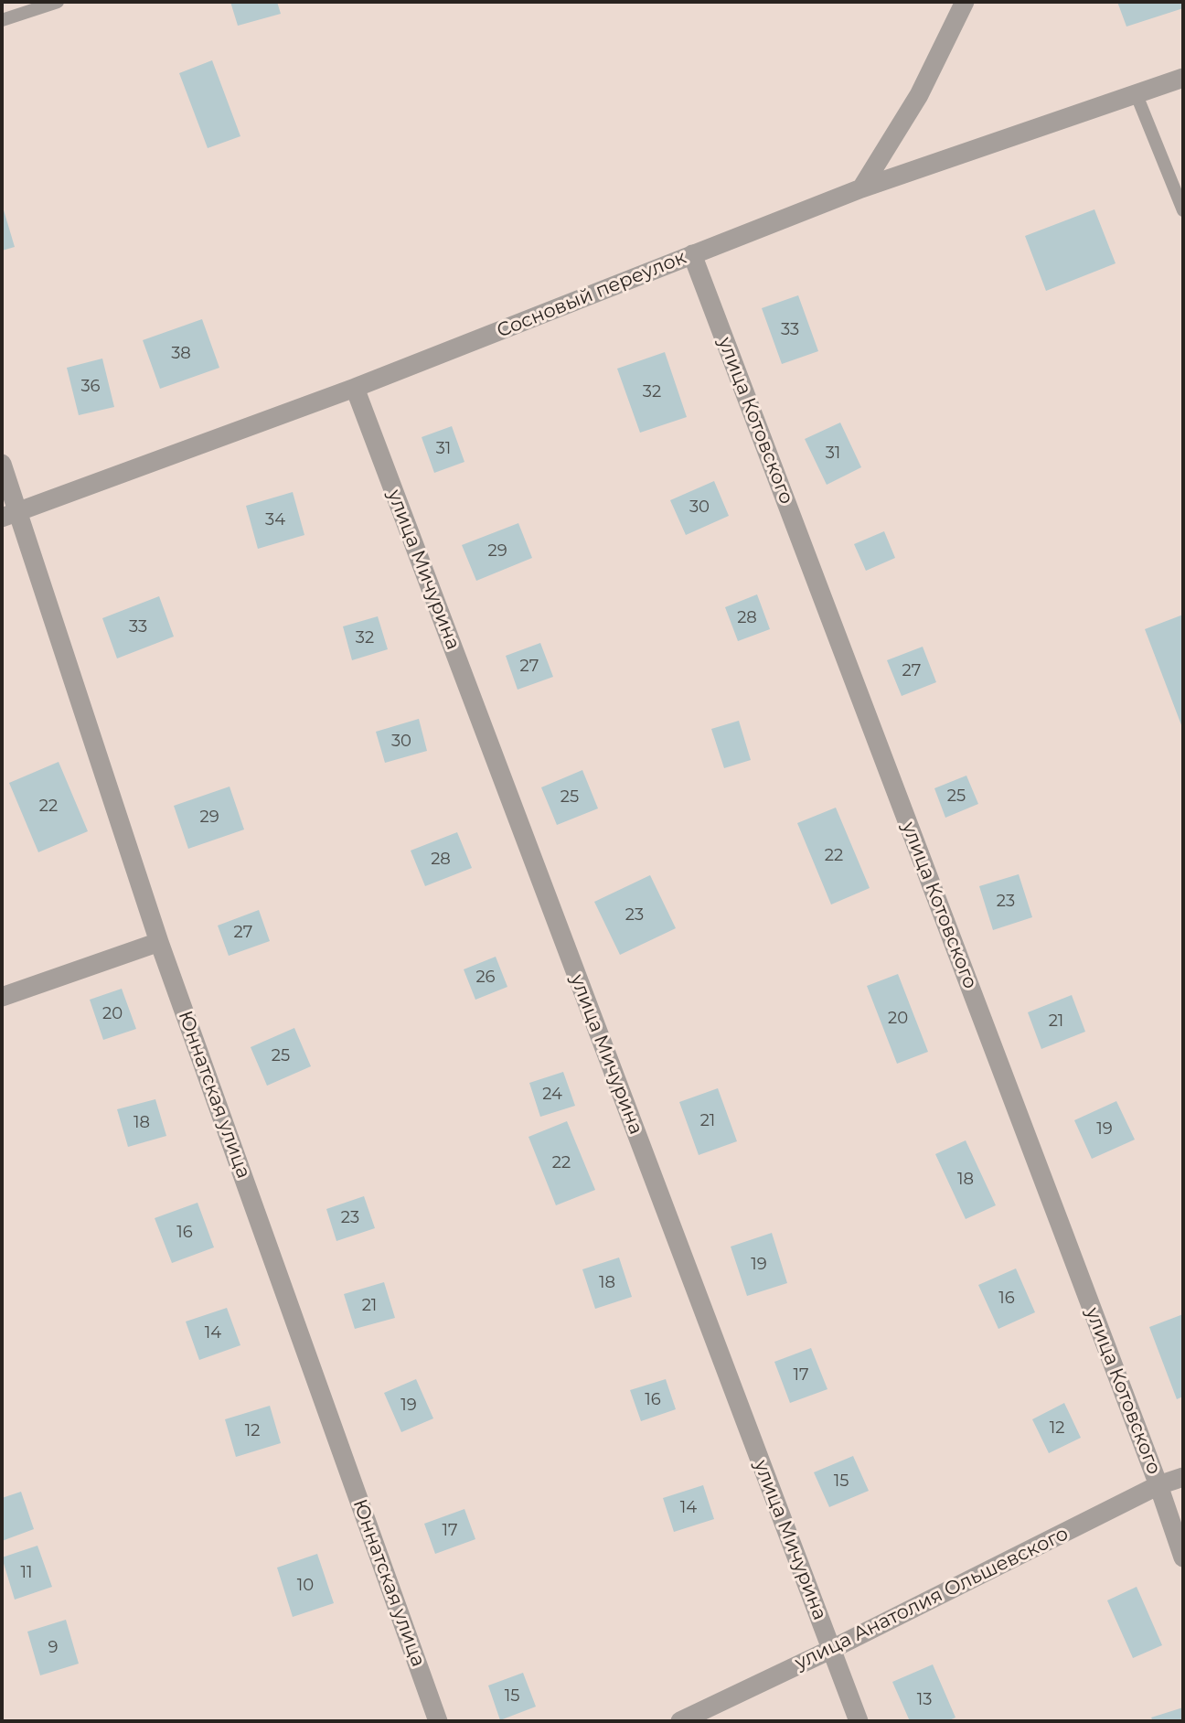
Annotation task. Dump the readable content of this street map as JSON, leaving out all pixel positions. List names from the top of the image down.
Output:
{
  "streets": {
    "street": [
      "Сосновый переулок",
      "улица Котовского",
      "улица Мичурина",
      "Юннатская улица",
      "улица Анатолия Ольшевского"
    ]
  },
  "crossings": [
    ["Сосновый переулок", "улица Котовского"],
    ["Сосновый переулок", "улица Мичурина"],
    ["Сосновый переулок", "Юннатская улица"],
    ["улица Котовского", "улица Анатолия Ольшевского"],
    ["улица Мичурина", "улица Анатолия Ольшевского"]
  ],
  "house_numbers": [
    "33",
    "38",
    "36",
    "32",
    "31",
    "31",
    "30",
    "34",
    "29",
    "28",
    "33",
    "32",
    "27",
    "27",
    "30",
    "25",
    "25",
    "22",
    "29",
    "22",
    "28",
    "23",
    "23",
    "27",
    "26",
    "20",
    "20",
    "21",
    "25",
    "24",
    "21",
    "18",
    "19",
    "22",
    "18",
    "23",
    "16",
    "19",
    "18",
    "16",
    "21",
    "14",
    "17",
    "16",
    "19",
    "12",
    "12",
    "15",
    "14",
    "17",
    "11",
    "10",
    "9",
    "15",
    "13"
  ]
}
